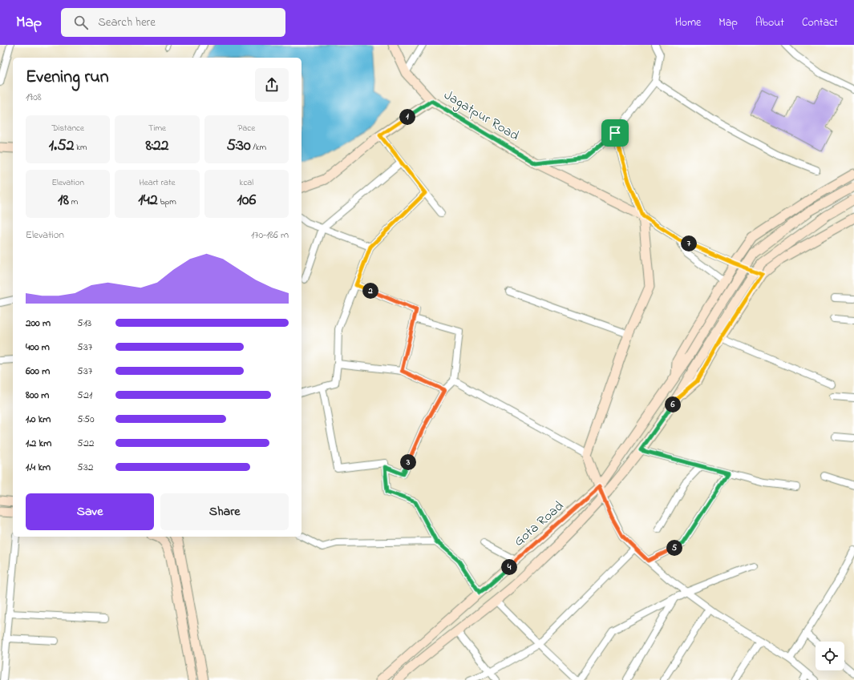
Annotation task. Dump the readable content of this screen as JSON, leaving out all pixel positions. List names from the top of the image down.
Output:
{
  "streets": {
    "street": ["Jagatpur Road", "Gota Road"]
  },
  "page": {
    "header": "Map",
    "search": "Search here",
    "nav": [
      "Home",
      "Map",
      "About",
      "Contact"
    ],
    "heading": ["Evening run", "19:08"],
    "pins": [
      "1",
      "7",
      "2",
      "6",
      "3",
      "5",
      "4"
    ],
    "stats": [
      ["Distance", "1.52 km"],
      ["Time", "8:22"],
      ["Pace", "5:30 /km"],
      ["Elevation", "18 m"],
      ["Heart rate", "142 bpm"],
      ["kcal", "106"]
    ],
    "chart": ["Elevation", "170–186 m"],
    "list": [
      {
        "name": "200 m",
        "note": "5:13"
      },
      {
        "name": "400 m",
        "note": "5:37"
      },
      {
        "name": "600 m",
        "note": "5:37"
      },
      {
        "name": "800 m",
        "note": "5:21"
      },
      {
        "name": "1.0 km",
        "note": "5:50"
      },
      {
        "name": "1.2 km",
        "note": "5:22"
      },
      {
        "name": "1.4 km",
        "note": "5:32"
      }
    ],
    "buttons": ["Save", "Share"]
  }
}
